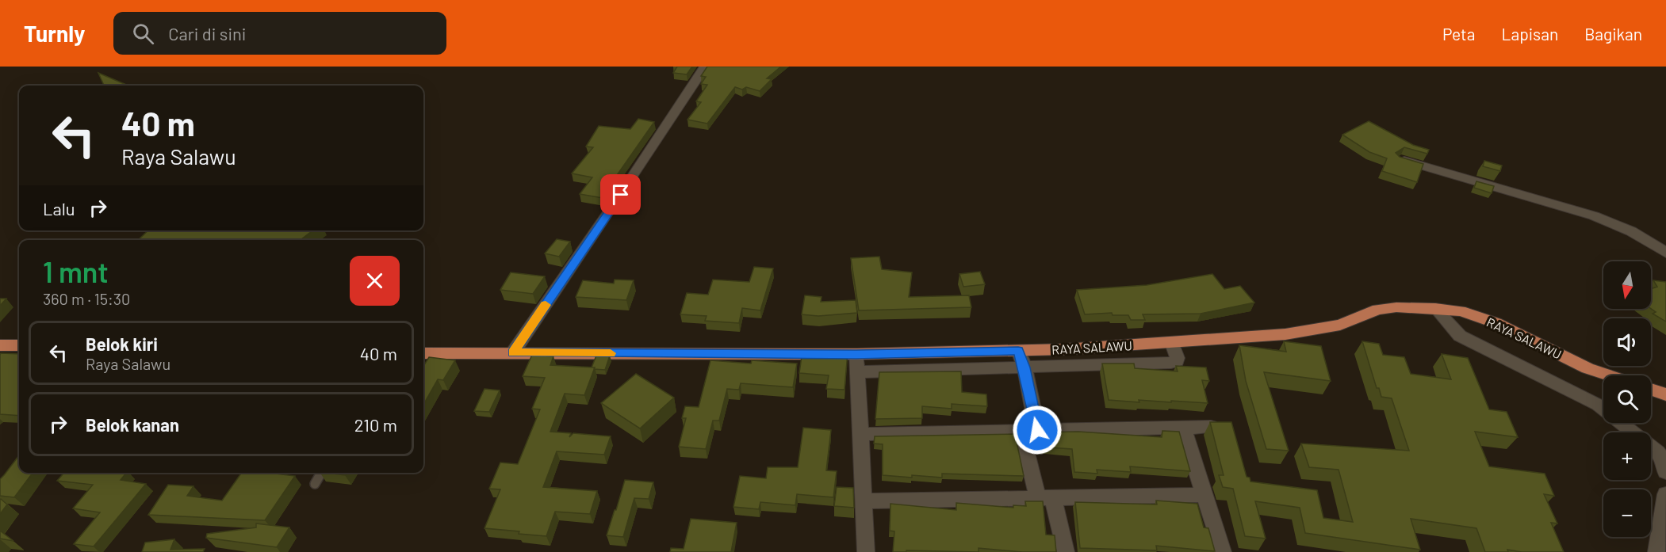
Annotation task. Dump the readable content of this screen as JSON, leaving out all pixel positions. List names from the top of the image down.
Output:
{
  "streets": {
    "main road": ["RAYA SALAWU"]
  },
  "north": "bottom",
  "page": {
    "header": "Turnly",
    "search": "Cari di sini",
    "nav": ["Peta", "Lapisan", "Bagikan"],
    "turn": ["40 m", "Raya Salawu"],
    "then": "Lalu",
    "heading": ["1 mnt", "360 m · 15:30"],
    "map_buttons": ["+", "−"],
    "list": [
      {
        "name": "Belok kiri",
        "note": "Raya Salawu",
        "value": "40 m"
      },
      {
        "name": "Belok kanan",
        "value": "210 m"
      }
    ]
  }
}
